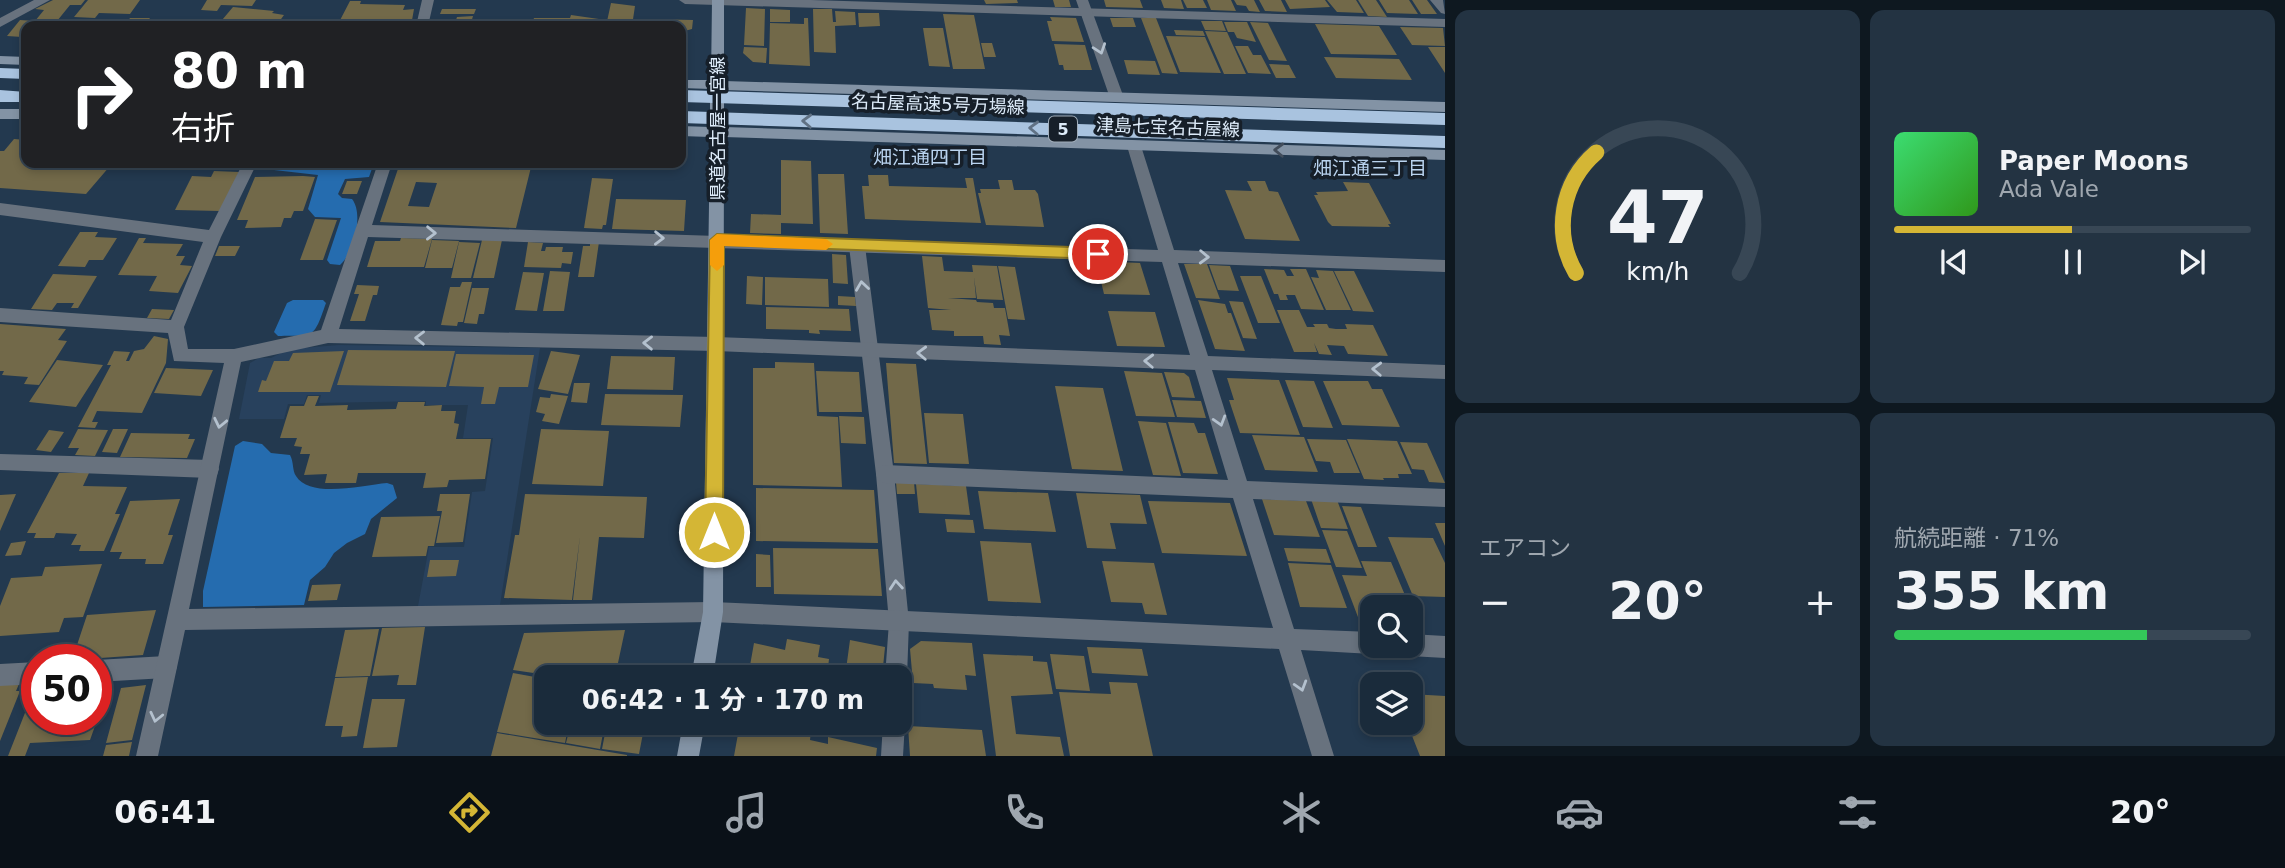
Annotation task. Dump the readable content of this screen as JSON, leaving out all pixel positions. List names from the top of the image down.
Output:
{
  "streets": {
    "highway": ["名古屋高速5号万場線", "5"],
    "main road": ["津島七宝名古屋線", "県道名古屋一宮線"]
  },
  "crossings": [
    ["津島七宝名古屋線", "県道名古屋一宮線"]
  ],
  "districts": ["畑江通四丁目", "畑江通三丁目"],
  "page": {
    "turn": ["80 m", "右折"],
    "song": ["Paper Moons", "Ada Vale"],
    "tile": [
      "エアコン",
      ["航続距離 · 71%", "355 km"]
    ],
    "heat": ["−", "20°", "+"],
    "limit": "50",
    "trip": "06:42 · 1 分 · 170 m",
    "tabs": ["06:41", "20°"],
    "gauge": ["47", "km/h"]
  }
}
